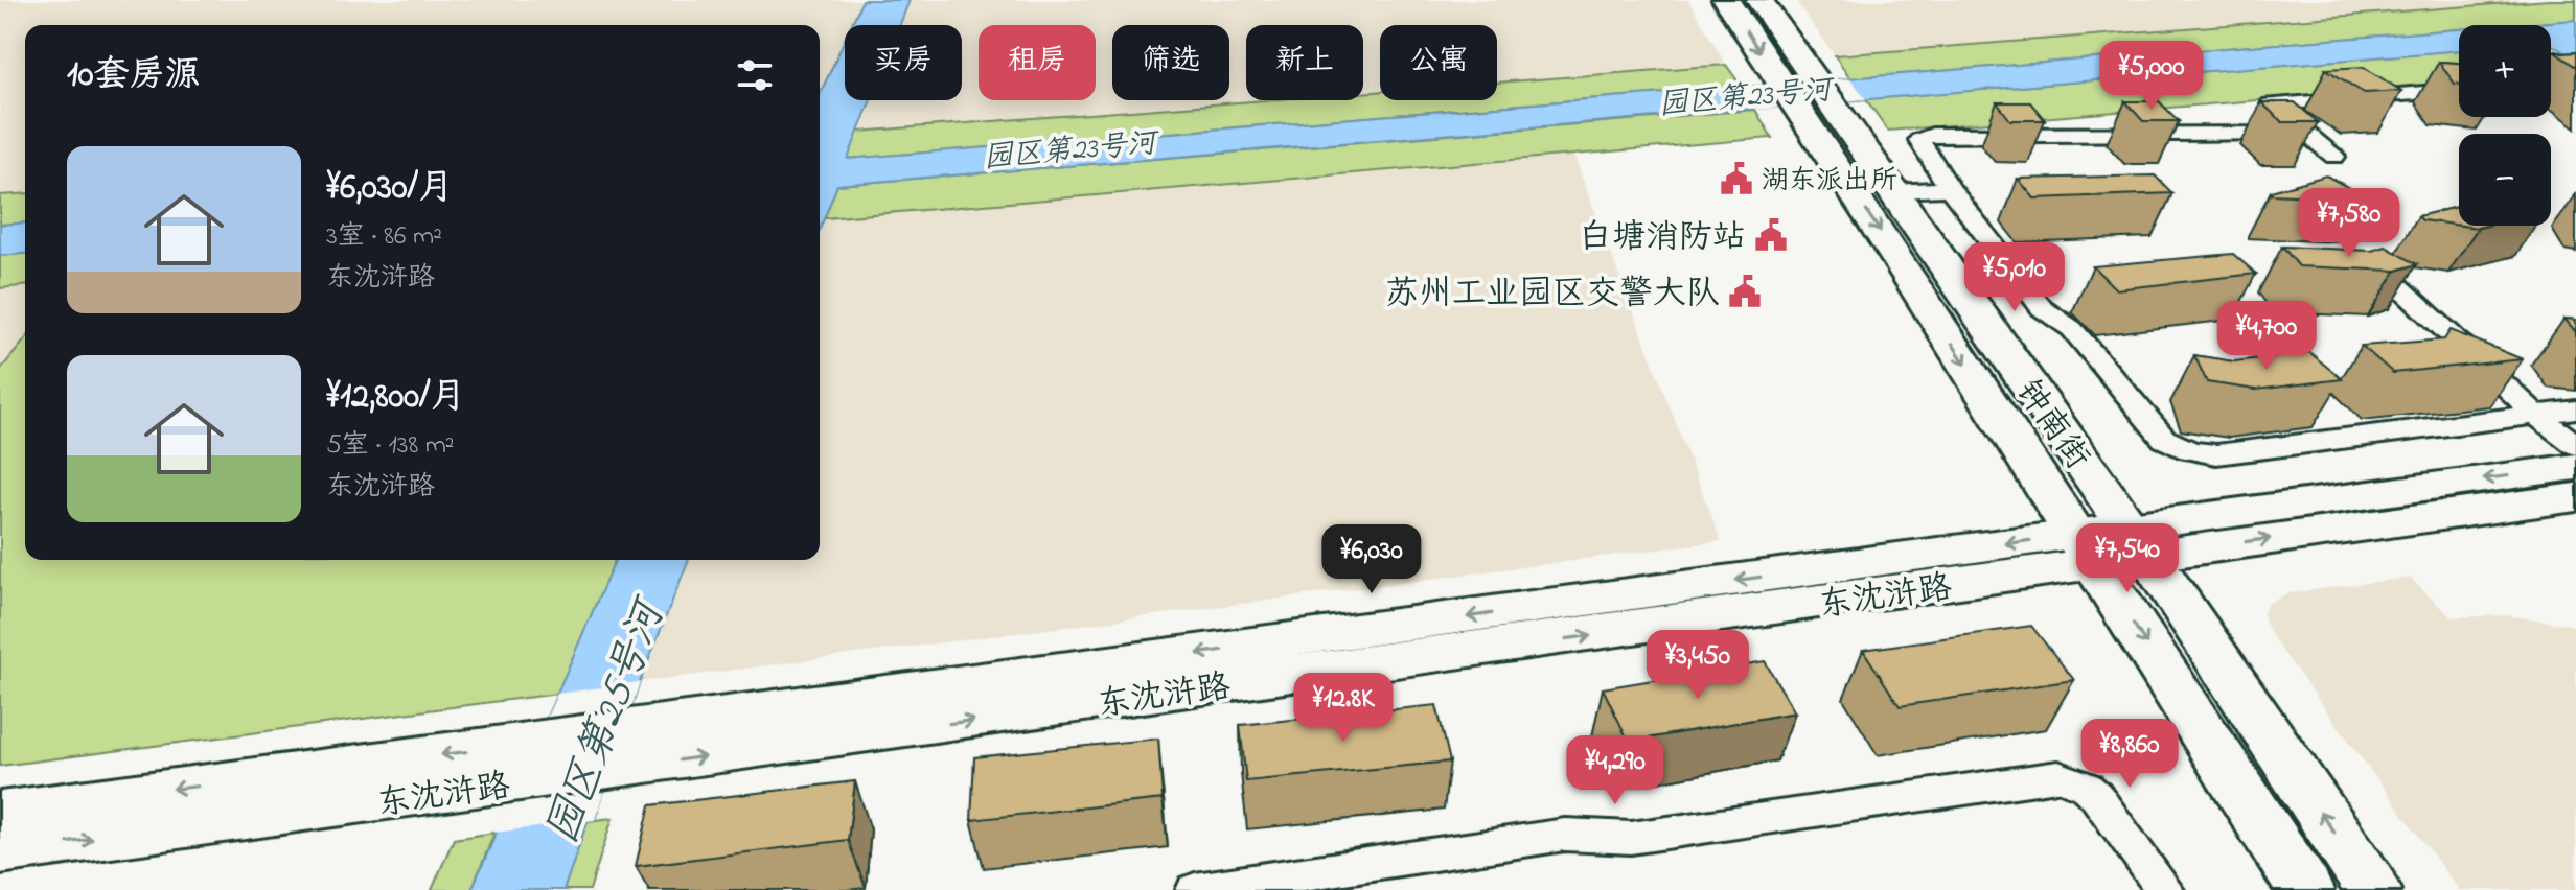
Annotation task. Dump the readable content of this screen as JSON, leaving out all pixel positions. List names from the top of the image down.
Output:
{
  "streets": {
    "main road": ["钟南街", "东沈浒路"]
  },
  "crossings": [
    ["钟南街", "东沈浒路"]
  ],
  "water": ["园区第23号河", "园区第25号河"],
  "places": {
    "public building": ["湖东派出所", "白塘消防站", "苏州工业园区交警大队"]
  },
  "page": {
    "map_buttons": ["+", "−"],
    "chip": [
      "买房",
      "租房",
      "筛选",
      "新上",
      "公寓"
    ],
    "heading": "10套房源",
    "price": [
      "¥5,000",
      "¥7,580",
      "¥5,010",
      "¥4,700",
      "¥7,540",
      "¥6,030",
      "¥3,450",
      "¥12.8K",
      "¥8,860",
      "¥4,290"
    ],
    "list": [
      {
        "name": "¥6,030/月",
        "note": "3室 · 86 m² · 东沈浒路"
      },
      {
        "name": "¥12,800/月",
        "note": "5室 · 138 m² · 东沈浒路"
      }
    ]
  }
}
